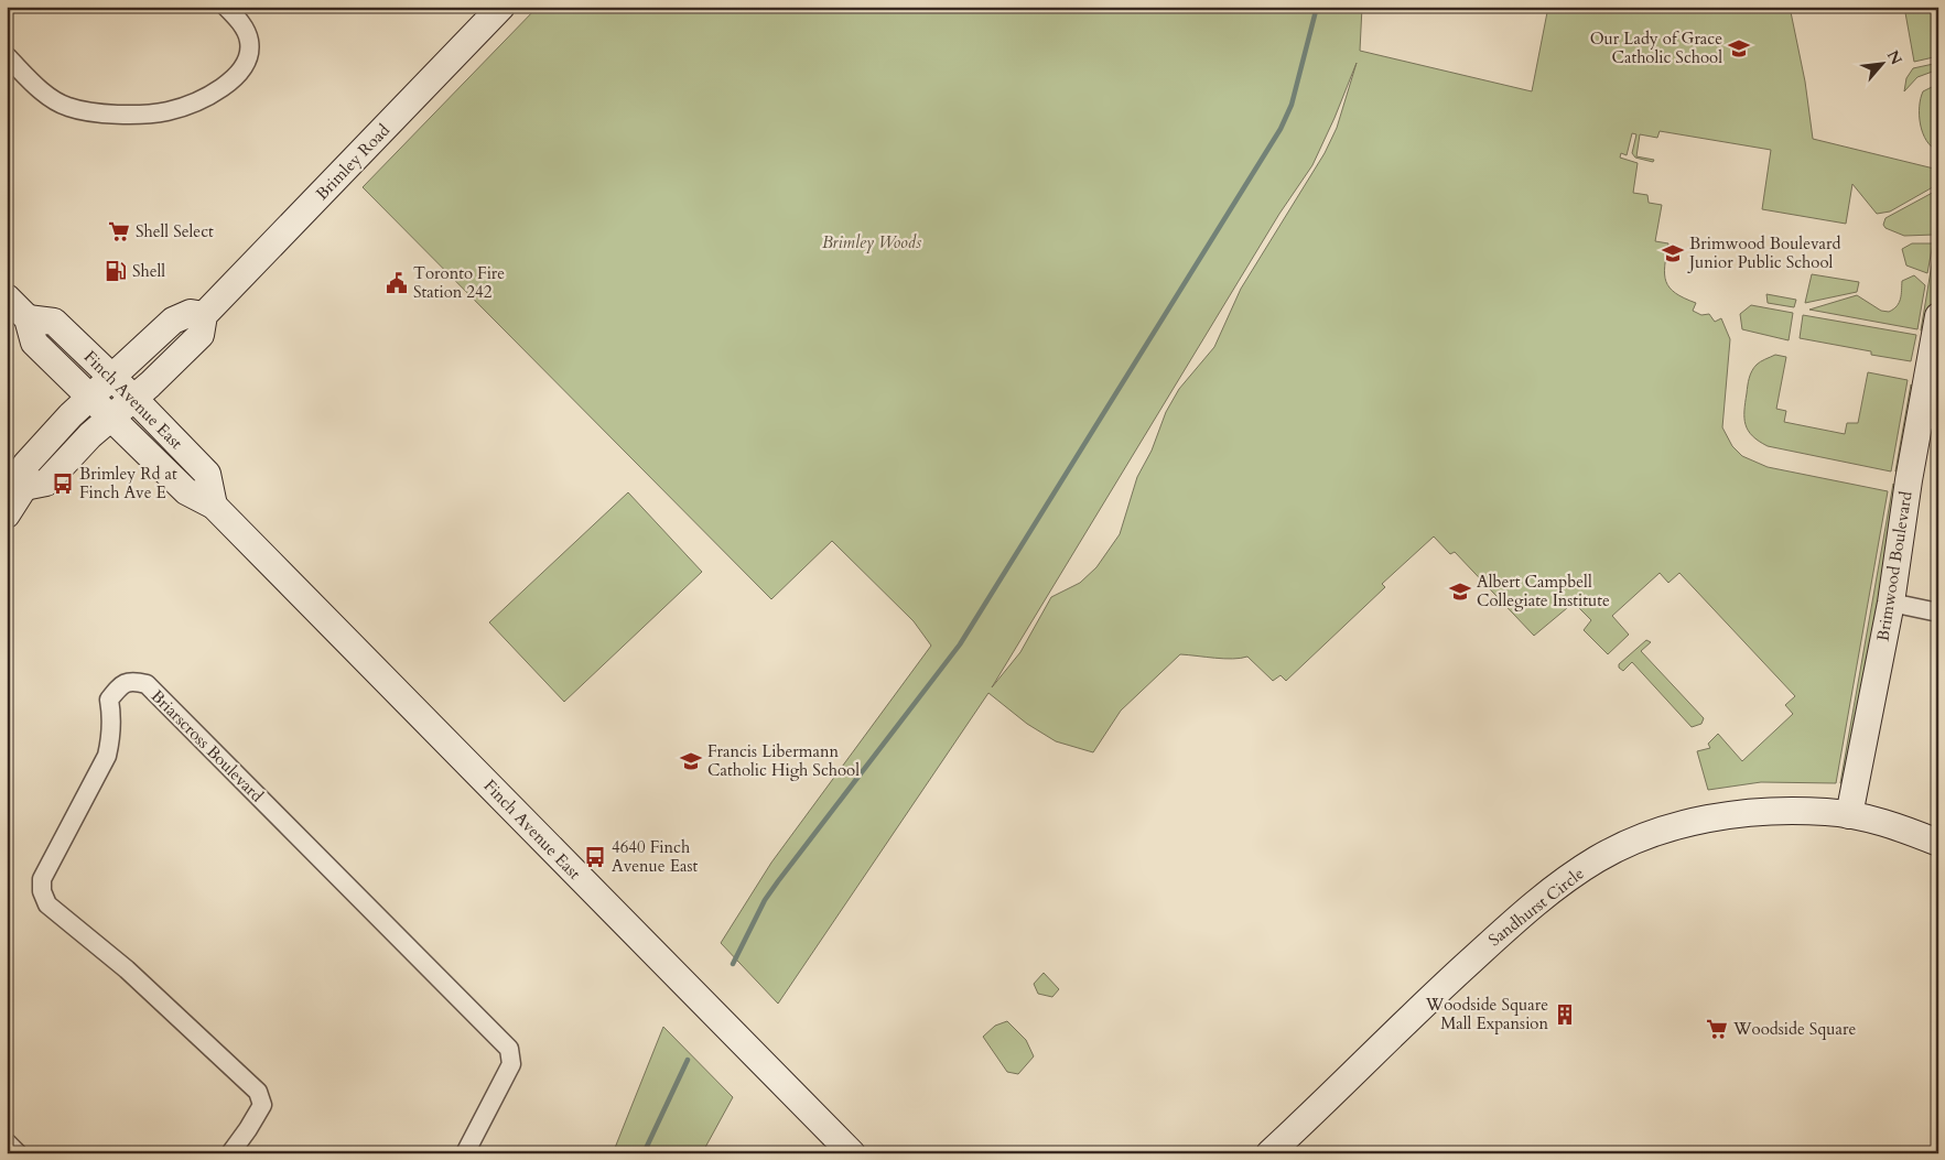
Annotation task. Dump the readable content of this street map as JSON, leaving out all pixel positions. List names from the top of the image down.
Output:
{
  "streets": {
    "main road": [
      "Brimley Road",
      "Finch Avenue East",
      "Brimwood Boulevard",
      "Sandhurst Circle"
    ],
    "street": ["Briarscross Boulevard"]
  },
  "crossings": [
    ["Brimley Road", "Finch Avenue East"],
    ["Brimwood Boulevard", "Sandhurst Circle"]
  ],
  "parks": ["Brimley Woods"],
  "places": {
    "school or university": [
      "Our Lady of Grace Catholic School",
      "Brimwood Boulevard Junior Public School",
      "Albert Campbell Collegiate Institute",
      "Francis Libermann Catholic High School"
    ],
    "supermarket": ["Shell Select", "Woodside Square"],
    "fuel station": ["Shell"],
    "public building": ["Toronto Fire Station 242"],
    "bus stop": ["Brimley Rd at Finch Ave E", "4640 Finch Avenue East"],
    "building": ["Woodside Square Mall Expansion"]
  },
  "north": "top right"
}
